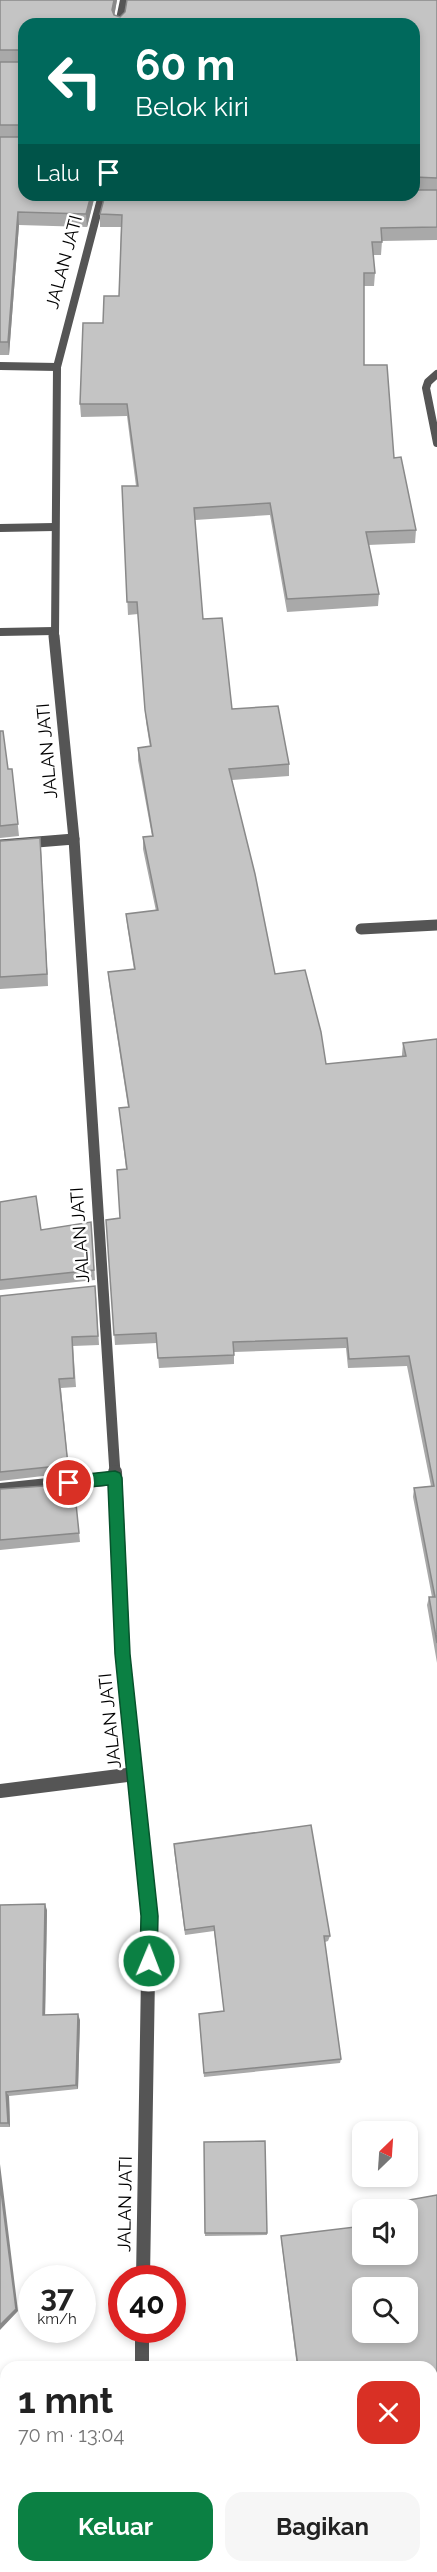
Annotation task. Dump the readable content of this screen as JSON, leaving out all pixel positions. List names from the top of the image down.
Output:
{
  "streets": {
    "street": ["JALAN JATI"]
  },
  "north": "top right",
  "page": {
    "turn": ["60 m", "Belok kiri"],
    "then": "Lalu",
    "speed": "37 km/h",
    "limit": "40",
    "heading": ["1 mnt", "70 m · 13:04"],
    "buttons": ["Keluar", "Bagikan"]
  }
}
